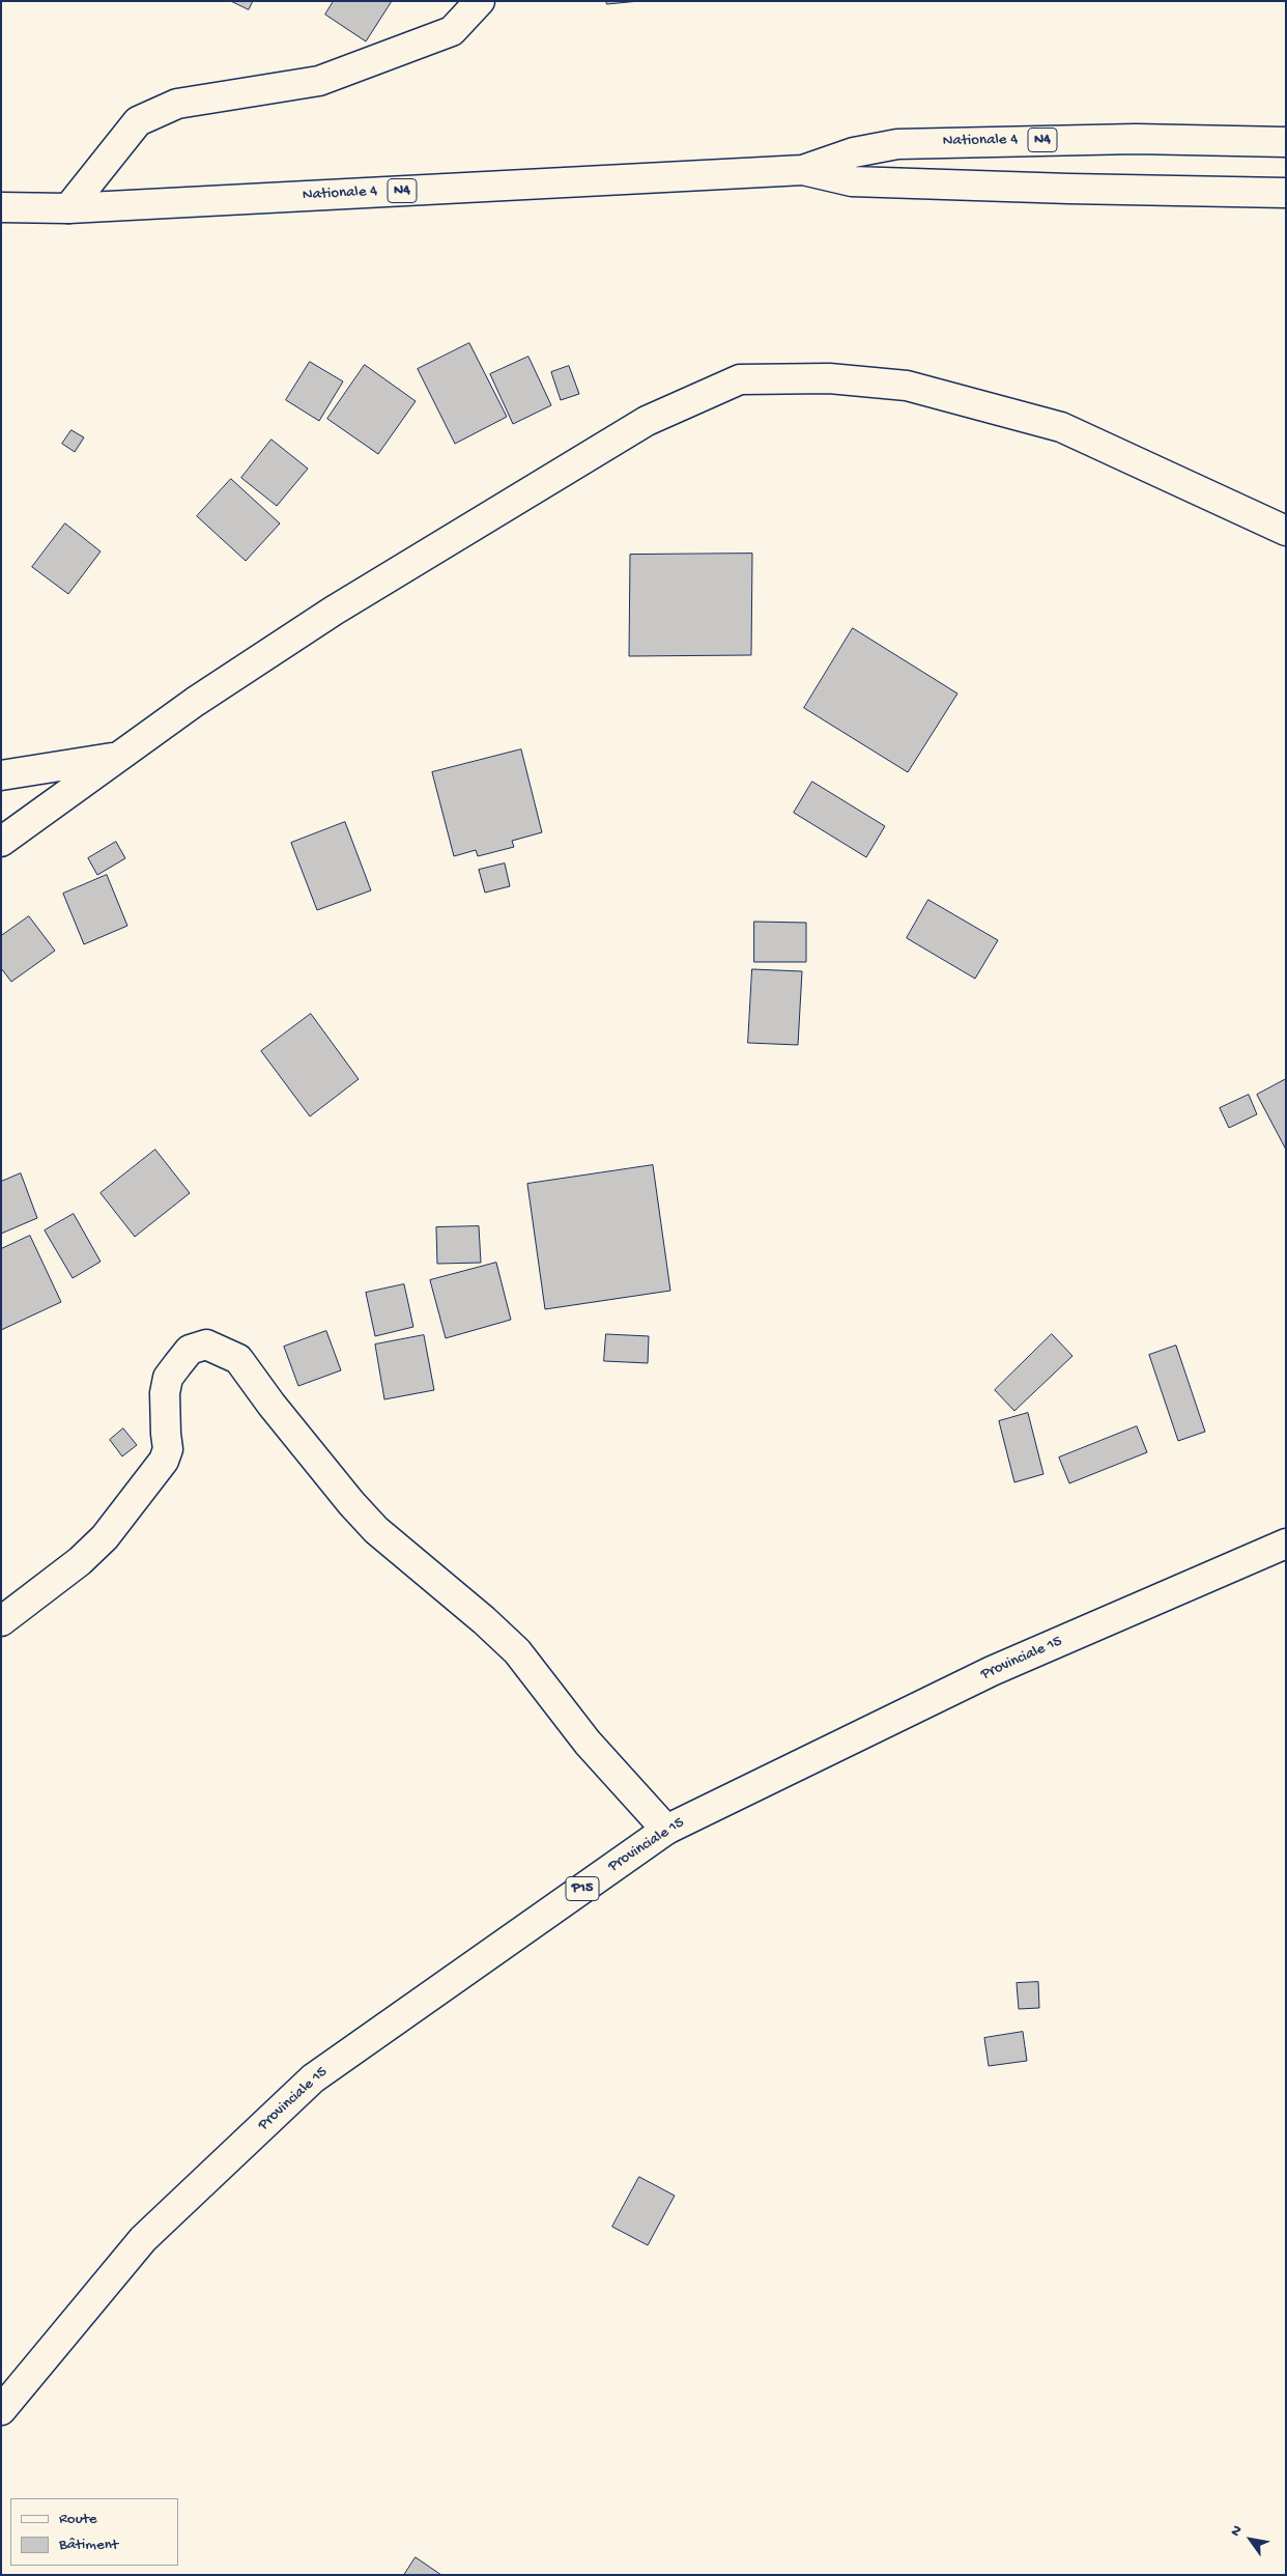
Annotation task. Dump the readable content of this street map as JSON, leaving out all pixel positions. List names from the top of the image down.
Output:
{
  "streets": {
    "main road": [
      "N4",
      "Nationale 4",
      "Provinciale 15",
      "P15"
    ]
  },
  "legend": ["Route", "Bâtiment"],
  "north": "top left"
}
